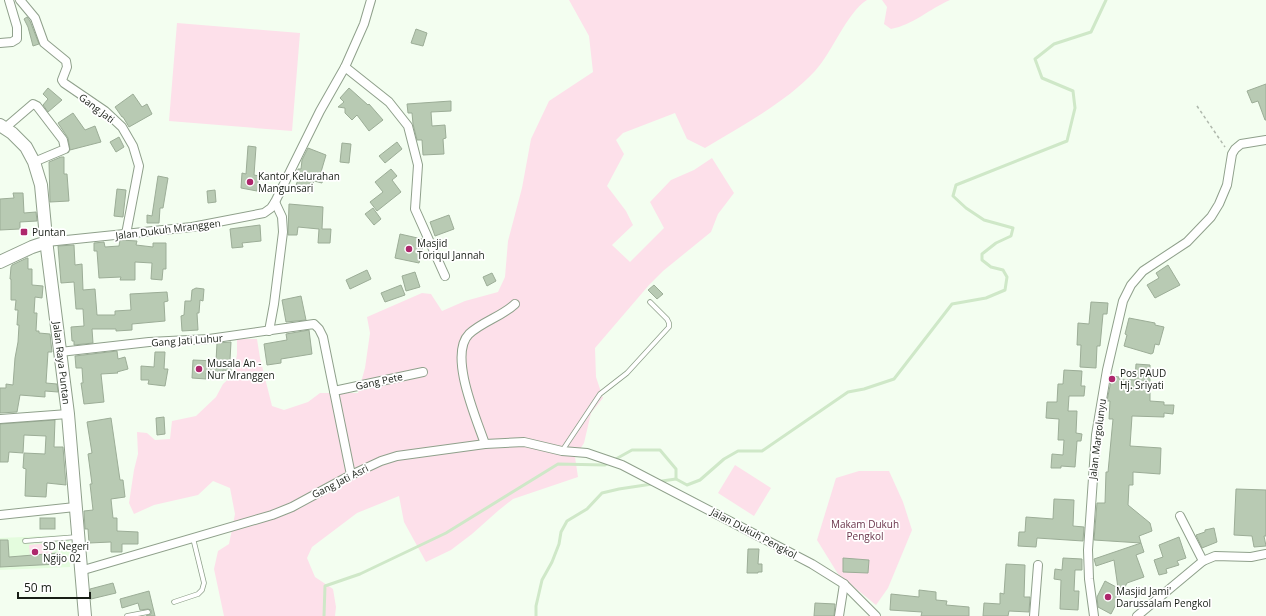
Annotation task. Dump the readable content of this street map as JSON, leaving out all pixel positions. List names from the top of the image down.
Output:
{
  "streets": {
    "main road": ["Jalan Raya Puntan"],
    "street": [
      "Gang Jati",
      "Jalan Dukuh Mranggen",
      "Gang Jati Luhur",
      "Gang Pete",
      "Jalan Margolunyu",
      "Gang Jati Asri",
      "Jalan Dukuh Pengkol"
    ]
  },
  "crossings": [
    ["Gang Jati", "Jalan Dukuh Mranggen"],
    ["Jalan Dukuh Mranggen", "Jalan Raya Puntan"],
    ["Gang Jati Luhur", "Jalan Raya Puntan"],
    ["Gang Jati Luhur", "Gang Pete"],
    ["Jalan Raya Puntan", "Gang Jati Asri"],
    ["Gang Jati Asri", "Jalan Dukuh Pengkol"]
  ],
  "parks": ["Makam Dukuh Pengkol"],
  "places": {
    "other": [
      "Kantor Kelurahan Mangunsari",
      "Masjid Toriqul Jannah",
      "Musala An - Nur Mranggen",
      "Pos PAUD Hj. Sriyati",
      "SD Negeri Ngijo 02",
      "Masjid Jami' Darussalam Pengkol"
    ],
    "transit": ["Puntan"]
  },
  "scale_bar": "50 m"
}
